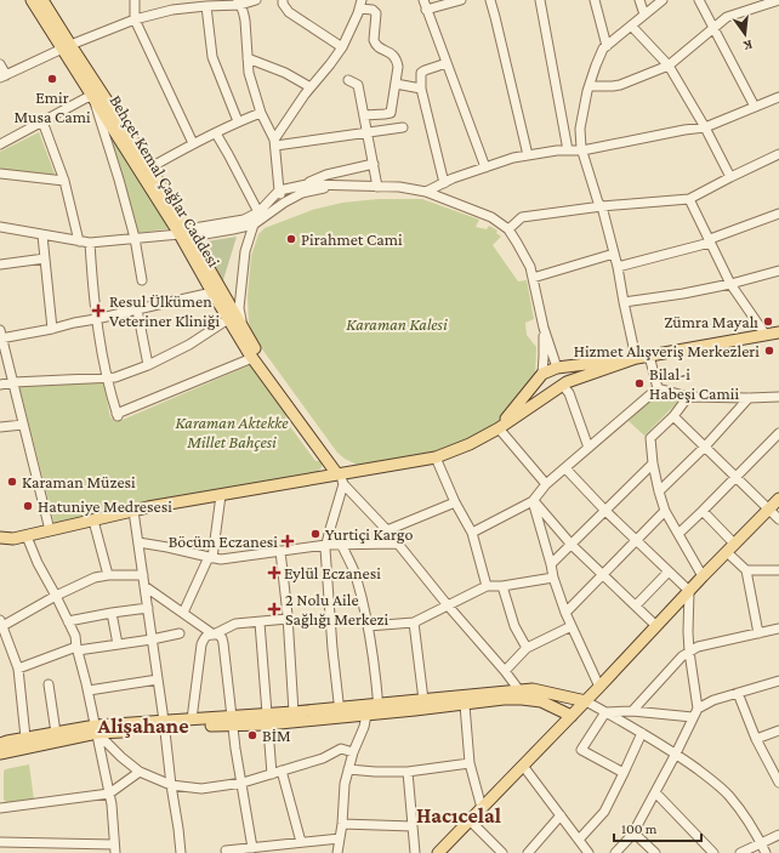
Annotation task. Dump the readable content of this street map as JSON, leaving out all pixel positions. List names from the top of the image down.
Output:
{
  "streets": {
    "main road": ["Behçet Kemal Çağlar Caddesi"]
  },
  "districts": ["Alişahane", "Hacıcelal"],
  "parks": ["Karaman Kalesi", "Karaman Aktekke Millet Bahçesi"],
  "places": {
    "other": [
      "Emir Musa Cami",
      "Pirahmet Cami",
      "Zümra Mayalı",
      "Hizmet Alışveriş Merkezleri",
      "Bilal-i Habeşi Camii",
      "Karaman Müzesi",
      "Hatuniye Medresesi",
      "Yurtiçi Kargo",
      "BİM"
    ],
    "health": [
      "Resul Ülkümen Veteriner Kliniği",
      "Böcüm Eczanesi",
      "Eylül Eczanesi",
      "2 Nolu Aile Sağlığı Merkezi"
    ]
  },
  "scale_bar": "100 m",
  "north": "bottom"
}
